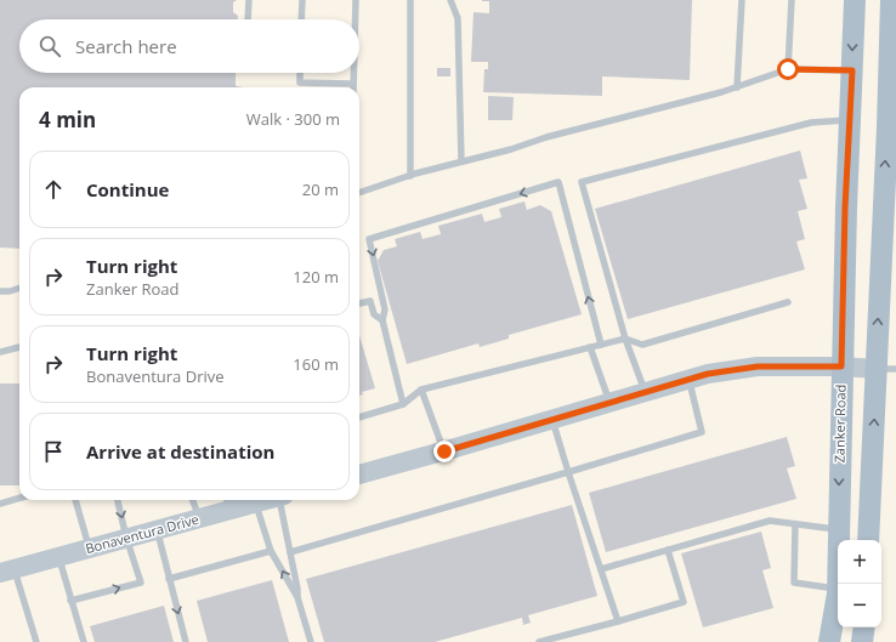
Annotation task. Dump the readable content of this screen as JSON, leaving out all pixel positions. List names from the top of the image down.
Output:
{
  "streets": {
    "main road": ["Zanker Road"],
    "street": ["Bonaventura Drive"]
  },
  "page": {
    "search": "Search here",
    "heading": ["4 min", "Walk · 300 m"],
    "list": [
      ["Continue", "20 m"],
      ["Turn right", "Zanker Road", "120 m"],
      ["Turn right", "Bonaventura Drive", "160 m"],
      "Arrive at destination"
    ],
    "map_buttons": ["+", "−"]
  }
}
